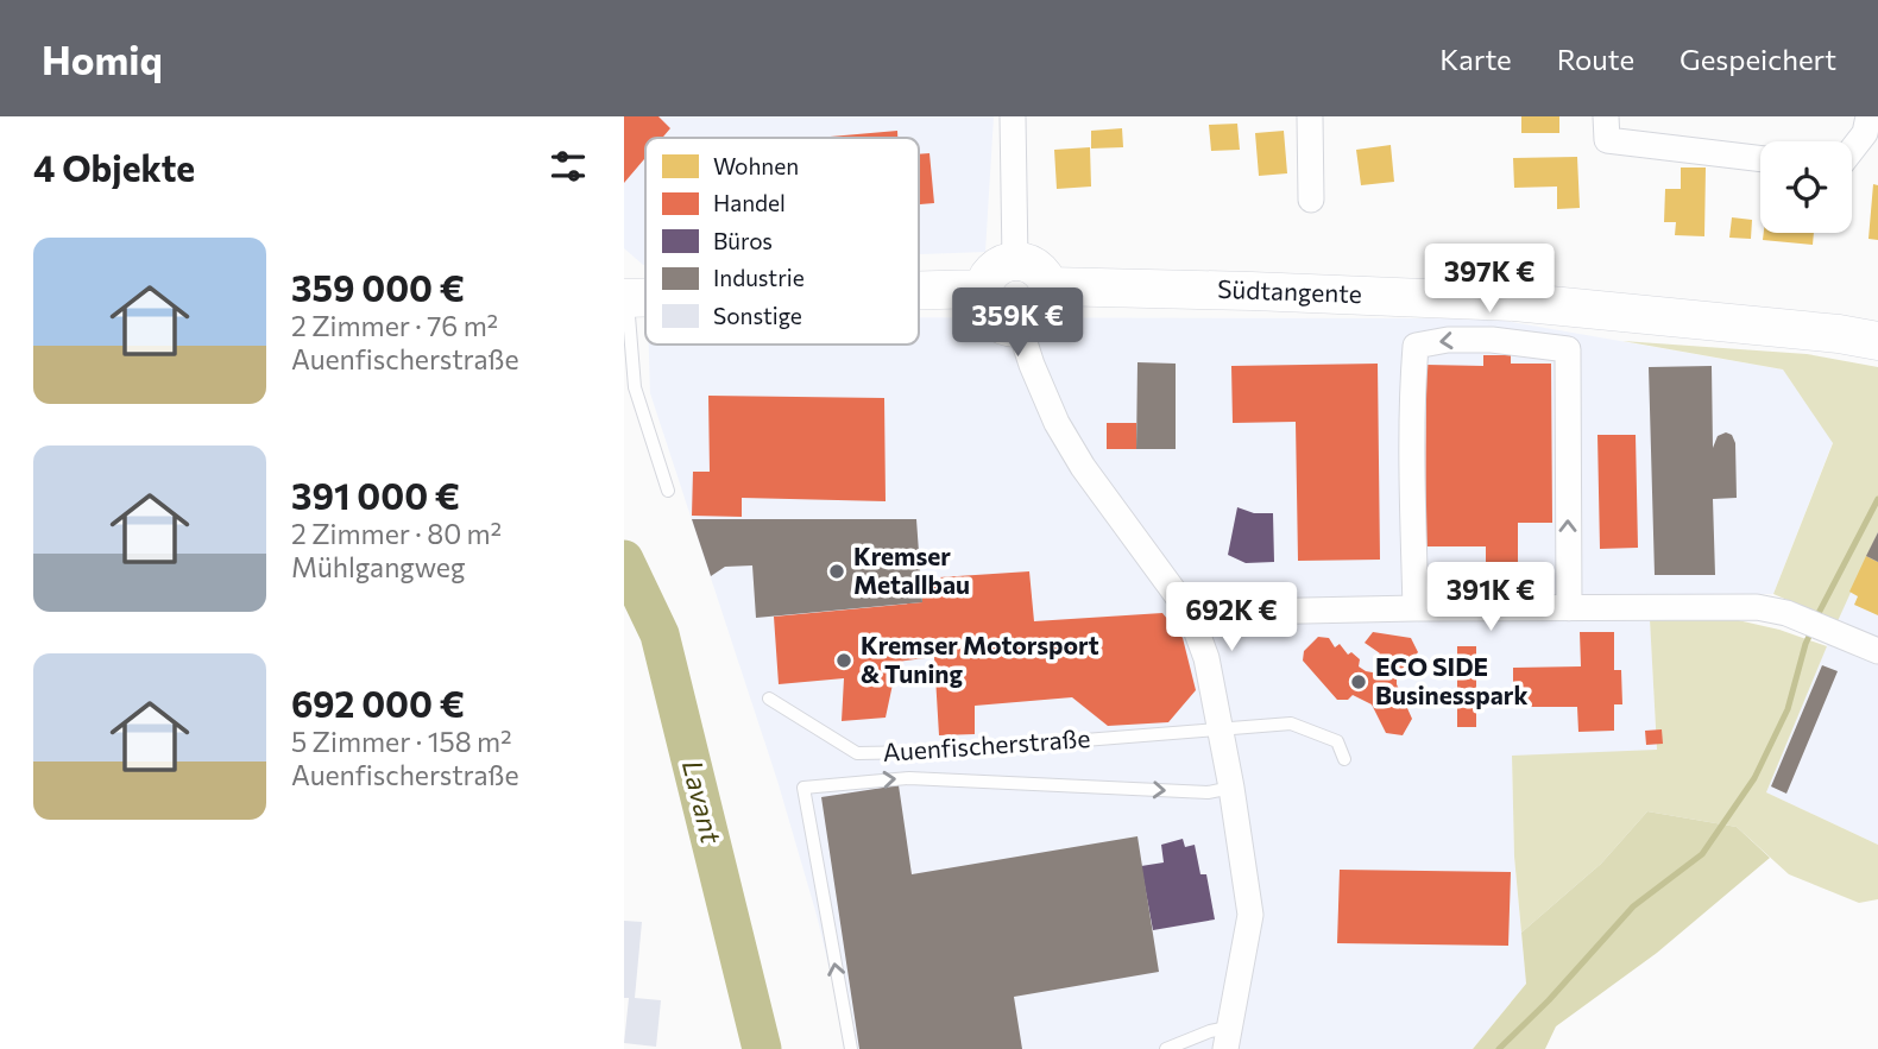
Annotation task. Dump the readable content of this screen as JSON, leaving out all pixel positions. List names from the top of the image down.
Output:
{
  "streets": {
    "main road": ["Südtangente"],
    "lane": ["Auenfischerstraße"]
  },
  "water": ["Lavant"],
  "places": ["Kremser Metallbau", "Kremser Motorsport & Tuning", "ECO SIDE Businesspark"],
  "legend": [
    "Wohnen",
    "Handel",
    "Büros",
    "Industrie",
    "Sonstige"
  ],
  "page": {
    "header": "Homiq",
    "nav": ["Karte", "Route", "Gespeichert"],
    "heading": "4 Objekte",
    "list": [
      {
        "name": "359 000 €",
        "note": "2 Zimmer · 76 m² · Auenfischerstraße"
      },
      {
        "name": "391 000 €",
        "note": "2 Zimmer · 80 m² · Mühlgangweg"
      },
      {
        "name": "692 000 €",
        "note": "5 Zimmer · 158 m² · Auenfischerstraße"
      }
    ],
    "price": [
      "397K €",
      "359K €",
      "391K €",
      "692K €"
    ]
  }
}
